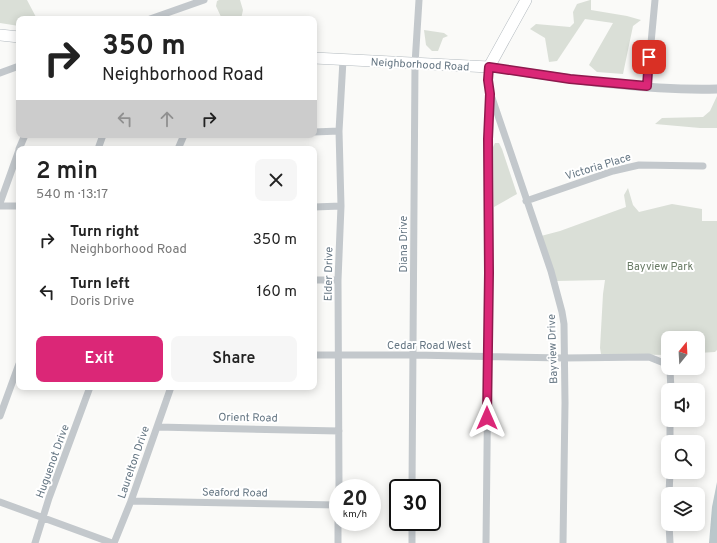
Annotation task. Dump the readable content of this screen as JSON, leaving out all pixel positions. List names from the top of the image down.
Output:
{
  "streets": {
    "main road": ["Neighborhood Road"],
    "street": [
      "Victoria Place",
      "Diana Drive",
      "Elder Drive",
      "Cedar Road West",
      "Bayview Drive",
      "Orient Road",
      "Huguenot Drive",
      "Laurelton Drive",
      "Seaford Road"
    ]
  },
  "crossings": [
    ["Neighborhood Road", "Diana Drive"],
    ["Neighborhood Road", "Elder Drive"],
    ["Victoria Place", "Bayview Drive"],
    ["Diana Drive", "Cedar Road West"],
    ["Elder Drive", "Cedar Road West"],
    ["Elder Drive", "Orient Road"],
    ["Cedar Road West", "Bayview Drive"],
    ["Orient Road", "Laurelton Drive"],
    ["Laurelton Drive", "Seaford Road"]
  ],
  "parks": ["Bayview Park"],
  "north": "top",
  "page": {
    "turn": ["350 m", "Neighborhood Road"],
    "heading": ["2 min", "540 m · 13:17"],
    "list": [
      {
        "name": "Turn right",
        "note": "Neighborhood Road",
        "value": "350 m"
      },
      {
        "name": "Turn left",
        "note": "Doris Drive",
        "value": "160 m"
      }
    ],
    "buttons": ["Exit", "Share"],
    "speed": "20 km/h",
    "limit": "30"
  }
}
